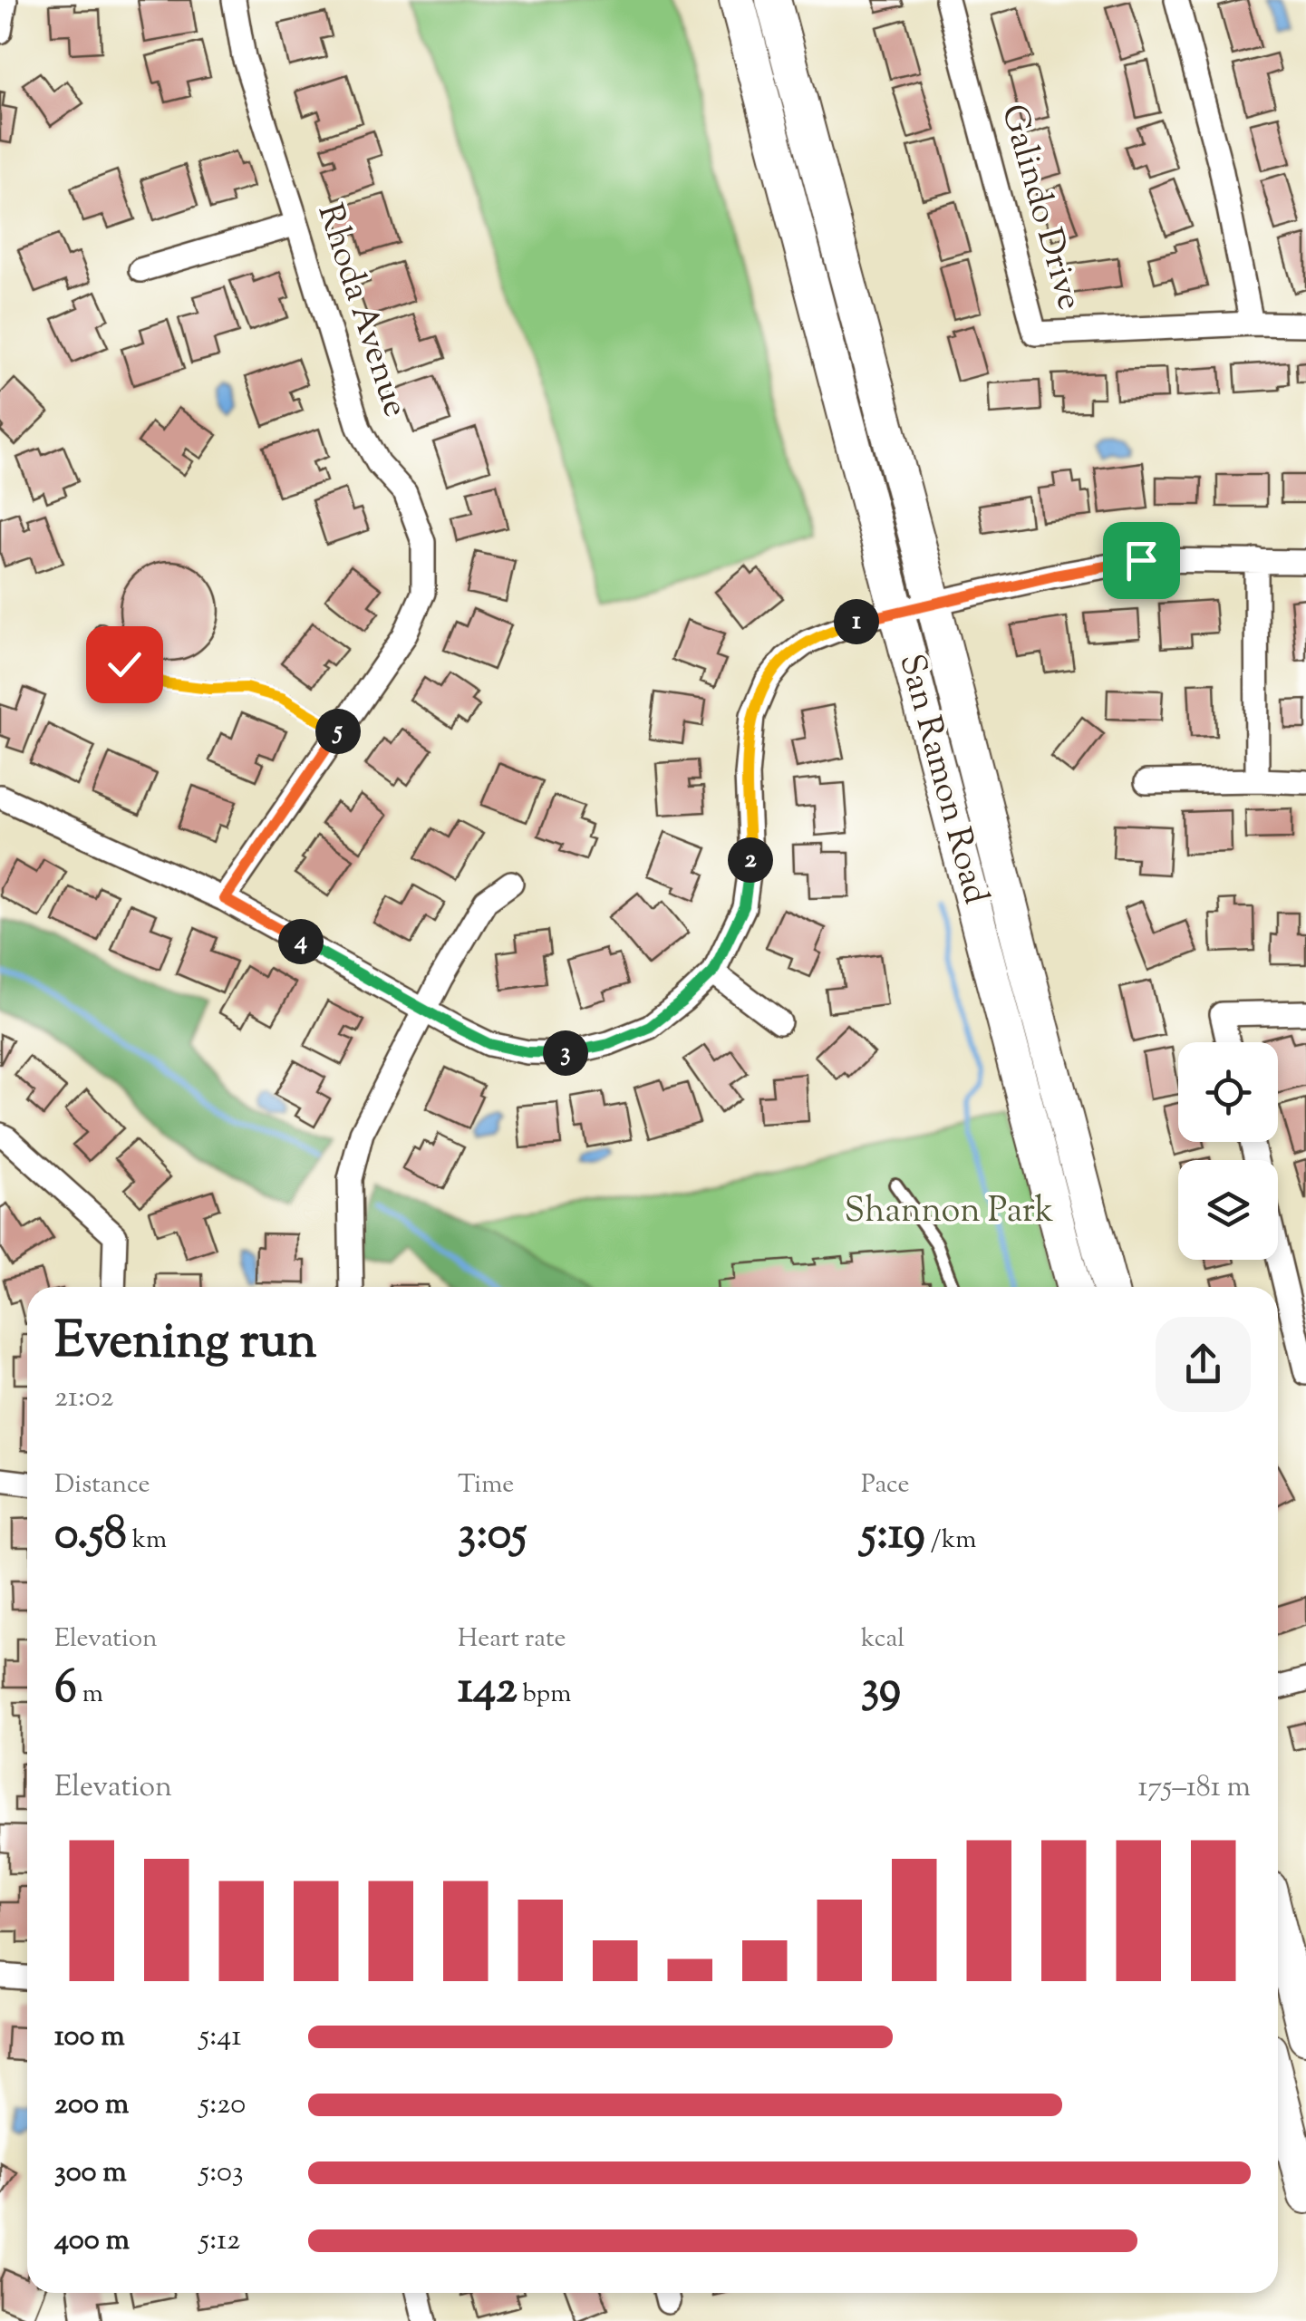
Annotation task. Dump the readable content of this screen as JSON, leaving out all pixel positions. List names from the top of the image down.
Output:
{
  "streets": {
    "main road": ["San Ramon Road"],
    "street": ["Galindo Drive", "Rhoda Avenue"]
  },
  "parks": ["Shannon Park"],
  "page": {
    "pins": [
      "1",
      "5",
      "2",
      "4",
      "3"
    ],
    "heading": ["Evening run", "21:02"],
    "stats": [
      ["Distance", "0.58 km"],
      ["Time", "3:05"],
      ["Pace", "5:19 /km"],
      ["Elevation", "6 m"],
      ["Heart rate", "142 bpm"],
      ["kcal", "39"]
    ],
    "chart": ["Elevation", "175–181 m"],
    "list": [
      {
        "name": "100 m",
        "note": "5:41"
      },
      {
        "name": "200 m",
        "note": "5:20"
      },
      {
        "name": "300 m",
        "note": "5:03"
      },
      {
        "name": "400 m",
        "note": "5:12"
      }
    ]
  }
}
